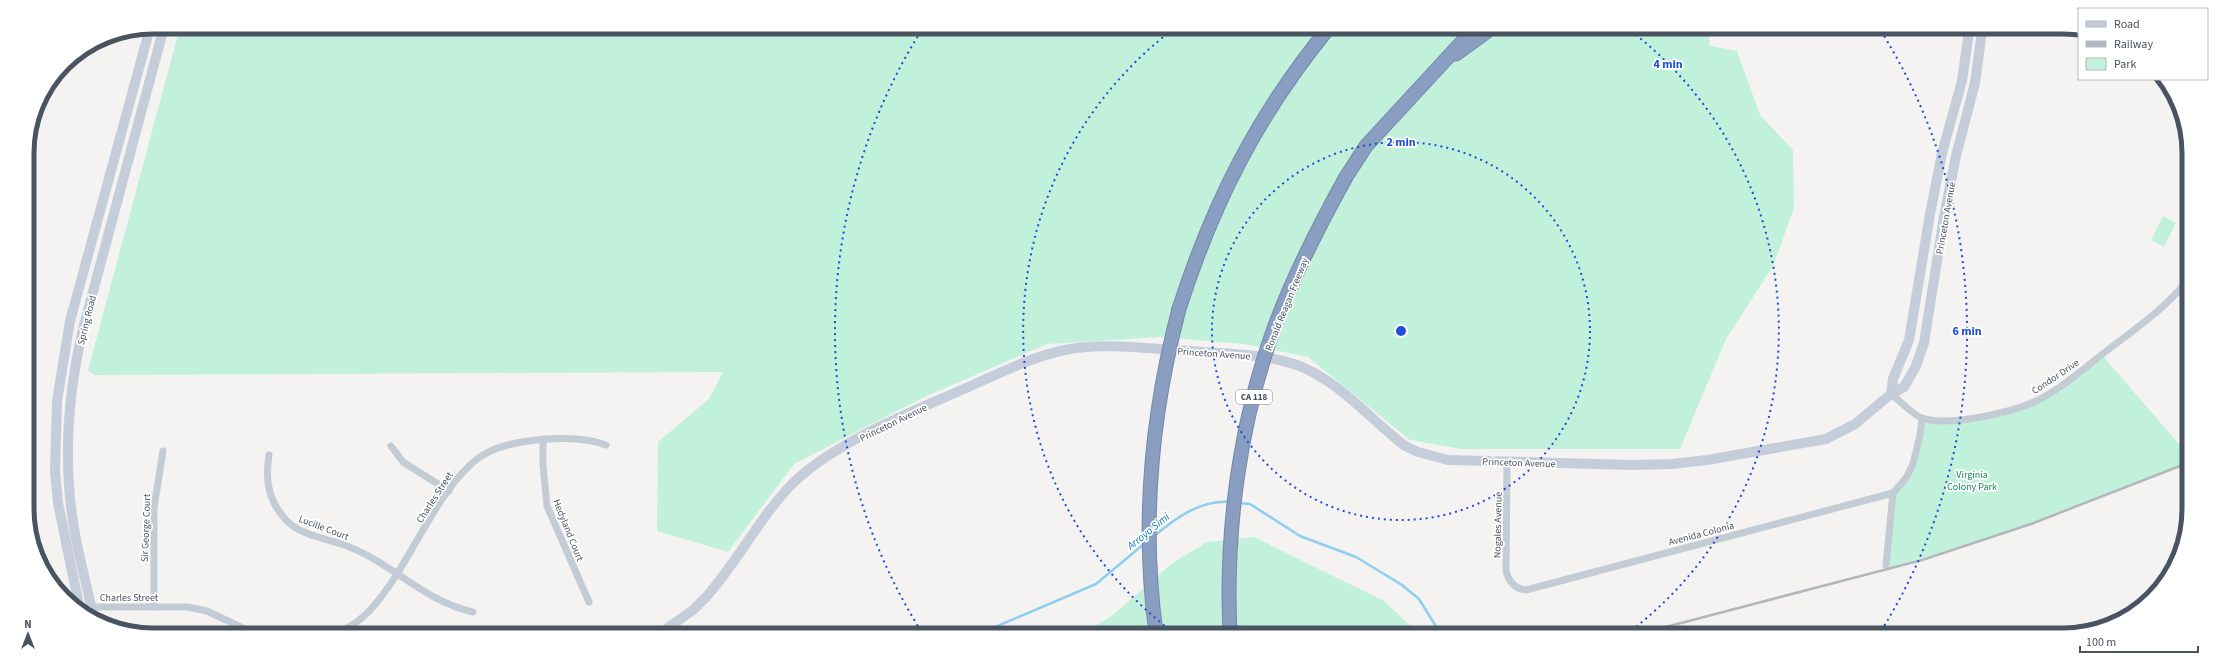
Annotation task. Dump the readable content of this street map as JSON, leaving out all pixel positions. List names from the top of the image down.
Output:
{
  "streets": {
    "highway": ["Ronald Reagan Freeway", "CA 118"],
    "street": [
      "Princeton Avenue",
      "Spring Road",
      "Condor Drive",
      "Charles Street",
      "Nogales Avenue",
      "Lucille Court",
      "Sir George Court",
      "Hedyland Court",
      "Avenida Colonia"
    ]
  },
  "crossings": [
    ["Princeton Avenue", "Nogales Avenue"],
    ["Spring Road", "Charles Street"],
    ["Charles Street", "Lucille Court"],
    ["Charles Street", "Sir George Court"],
    ["Charles Street", "Hedyland Court"],
    ["Nogales Avenue", "Avenida Colonia"]
  ],
  "water": ["Arroyo Simi"],
  "parks": ["Virginia Colony Park"],
  "legend": ["Road", "Railway", "Park"],
  "scale_bar": "100 m",
  "north": "top",
  "rings": ["4 min", "2 min", "6 min"]
}
